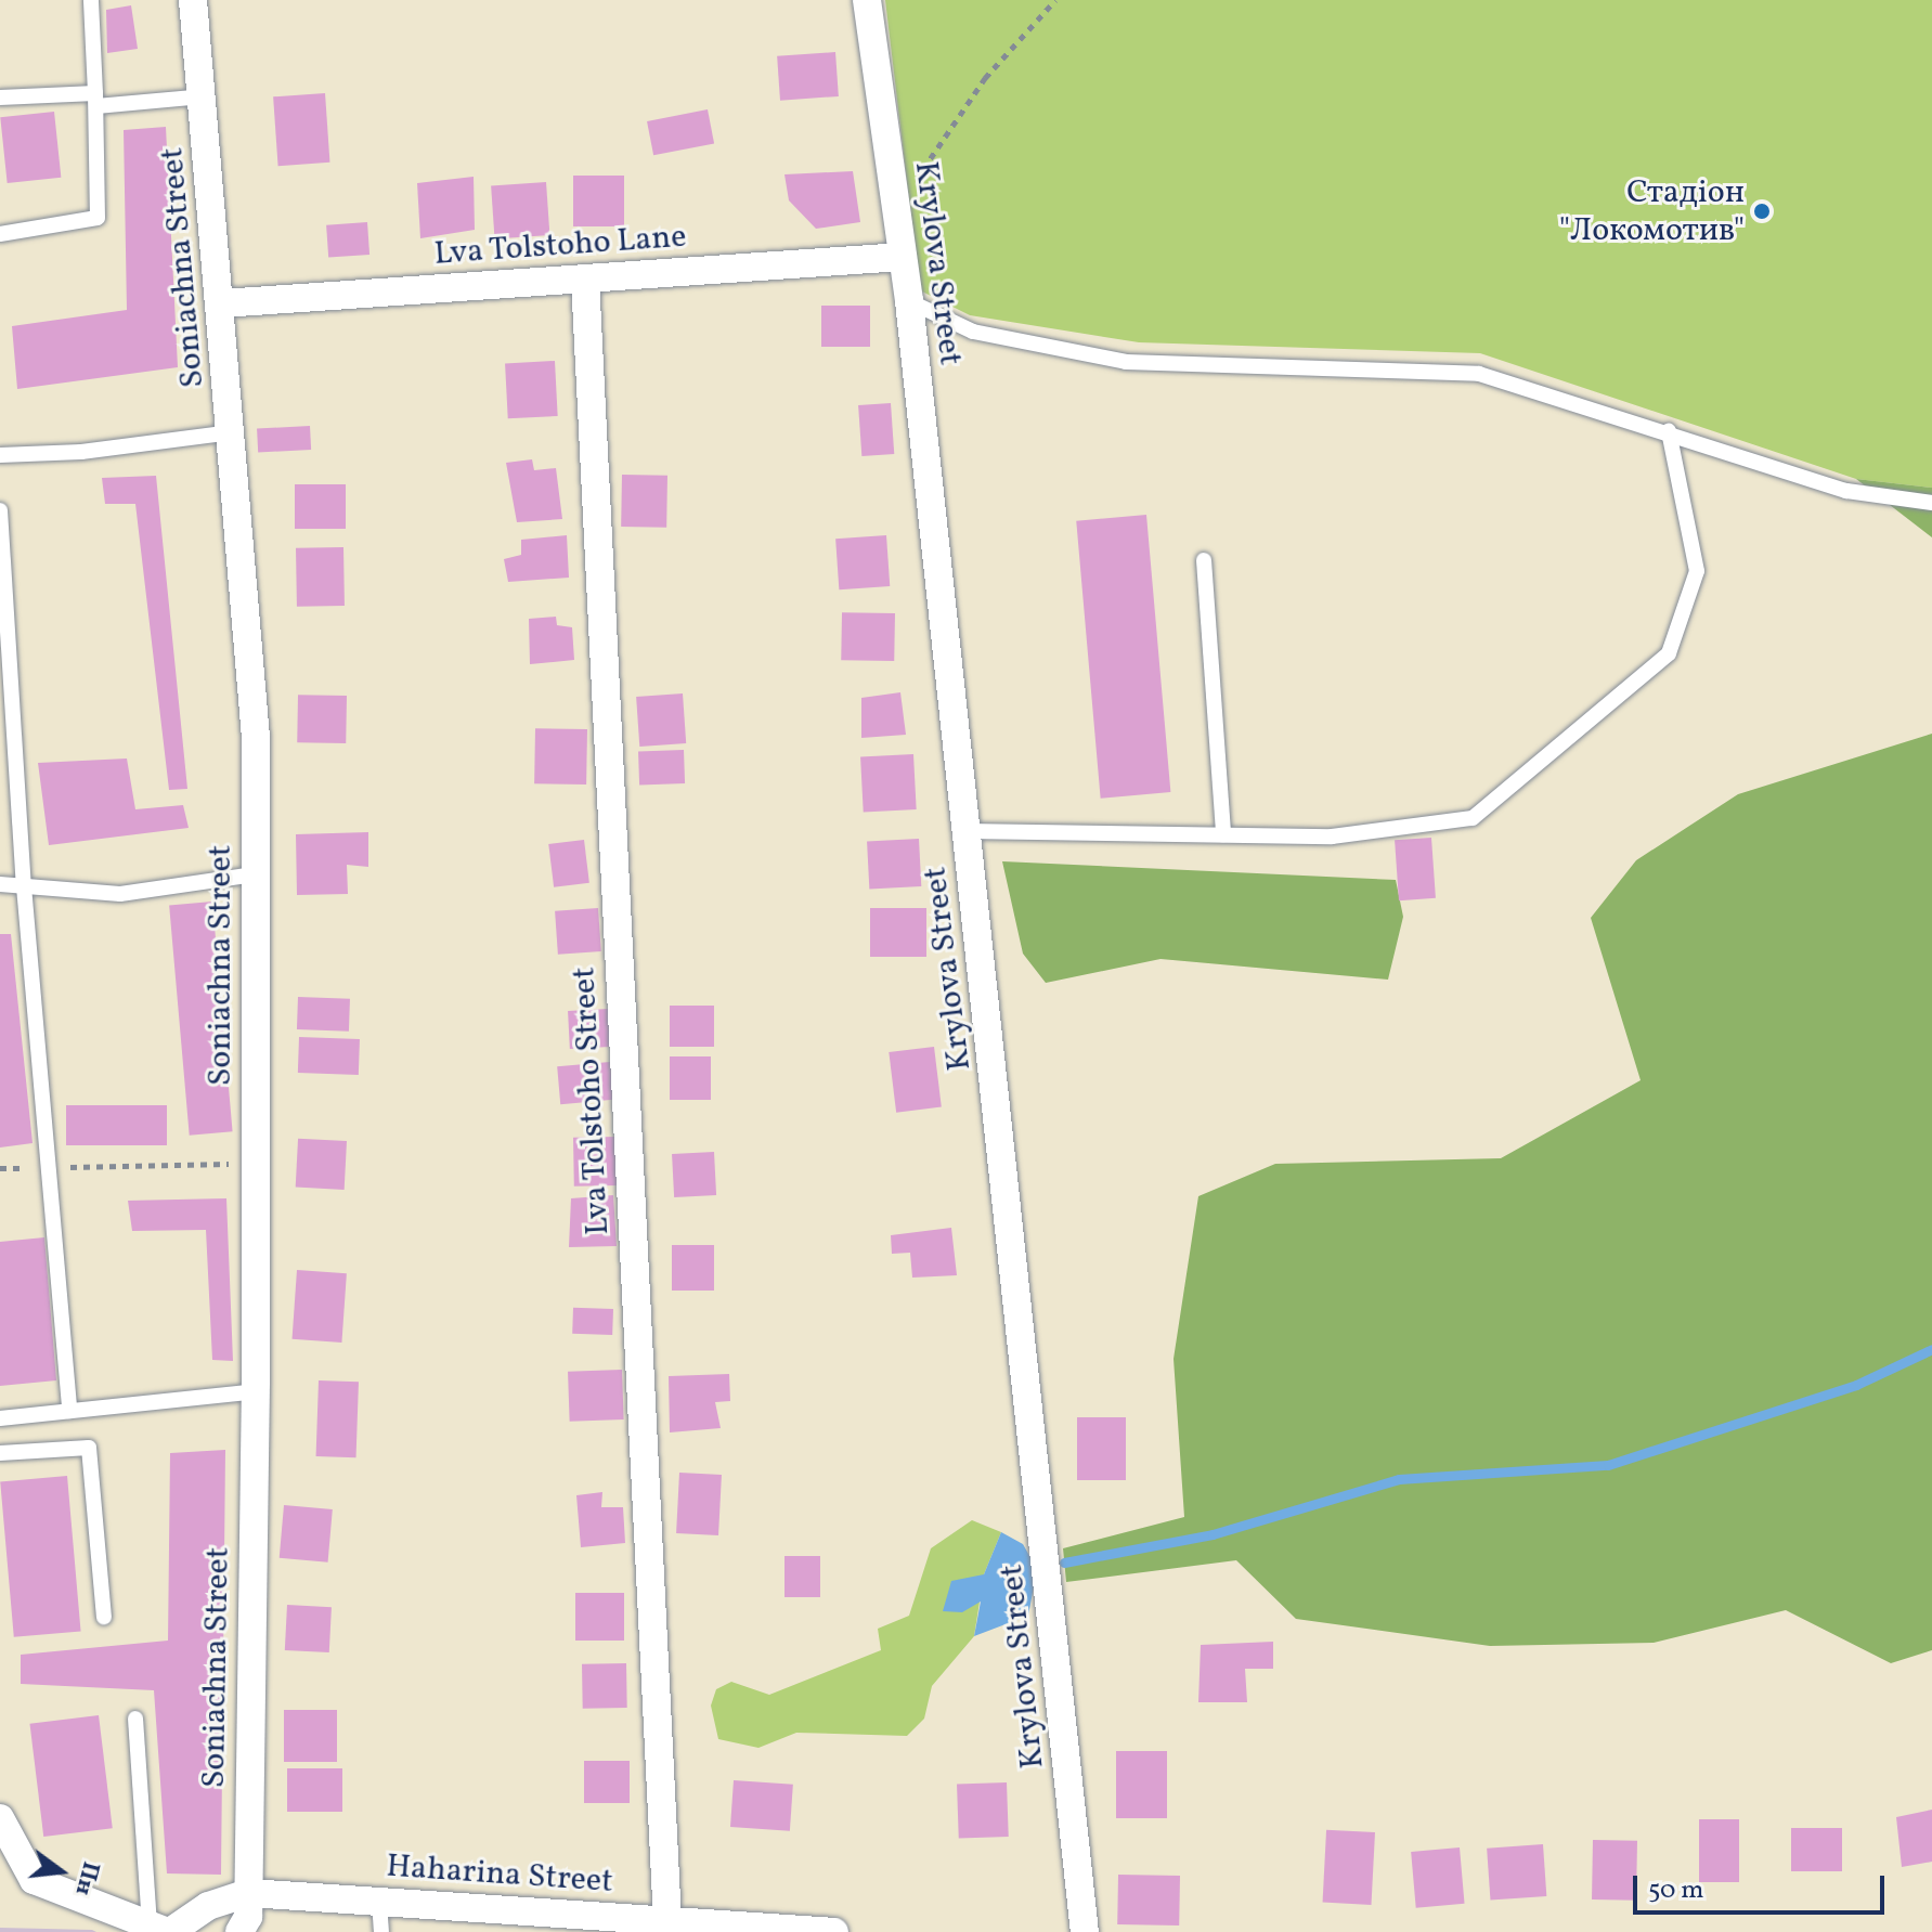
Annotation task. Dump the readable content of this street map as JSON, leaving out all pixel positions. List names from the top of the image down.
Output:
{
  "streets": {
    "street": [
      "Lva Tolstoho Lane",
      "Krylova Street",
      "Soniachna Street",
      "Lva Tolstoho Street",
      "Haharina Street"
    ]
  },
  "crossings": [
    ["Lva Tolstoho Lane", "Krylova Street"],
    ["Lva Tolstoho Lane", "Soniachna Street"],
    ["Lva Tolstoho Lane", "Lva Tolstoho Street"],
    ["Soniachna Street", "Haharina Street"],
    ["Lva Tolstoho Street", "Haharina Street"]
  ],
  "places": ["Стадіон \"Локомотив\""],
  "scale_bar": "50 m",
  "north": "right"
}
